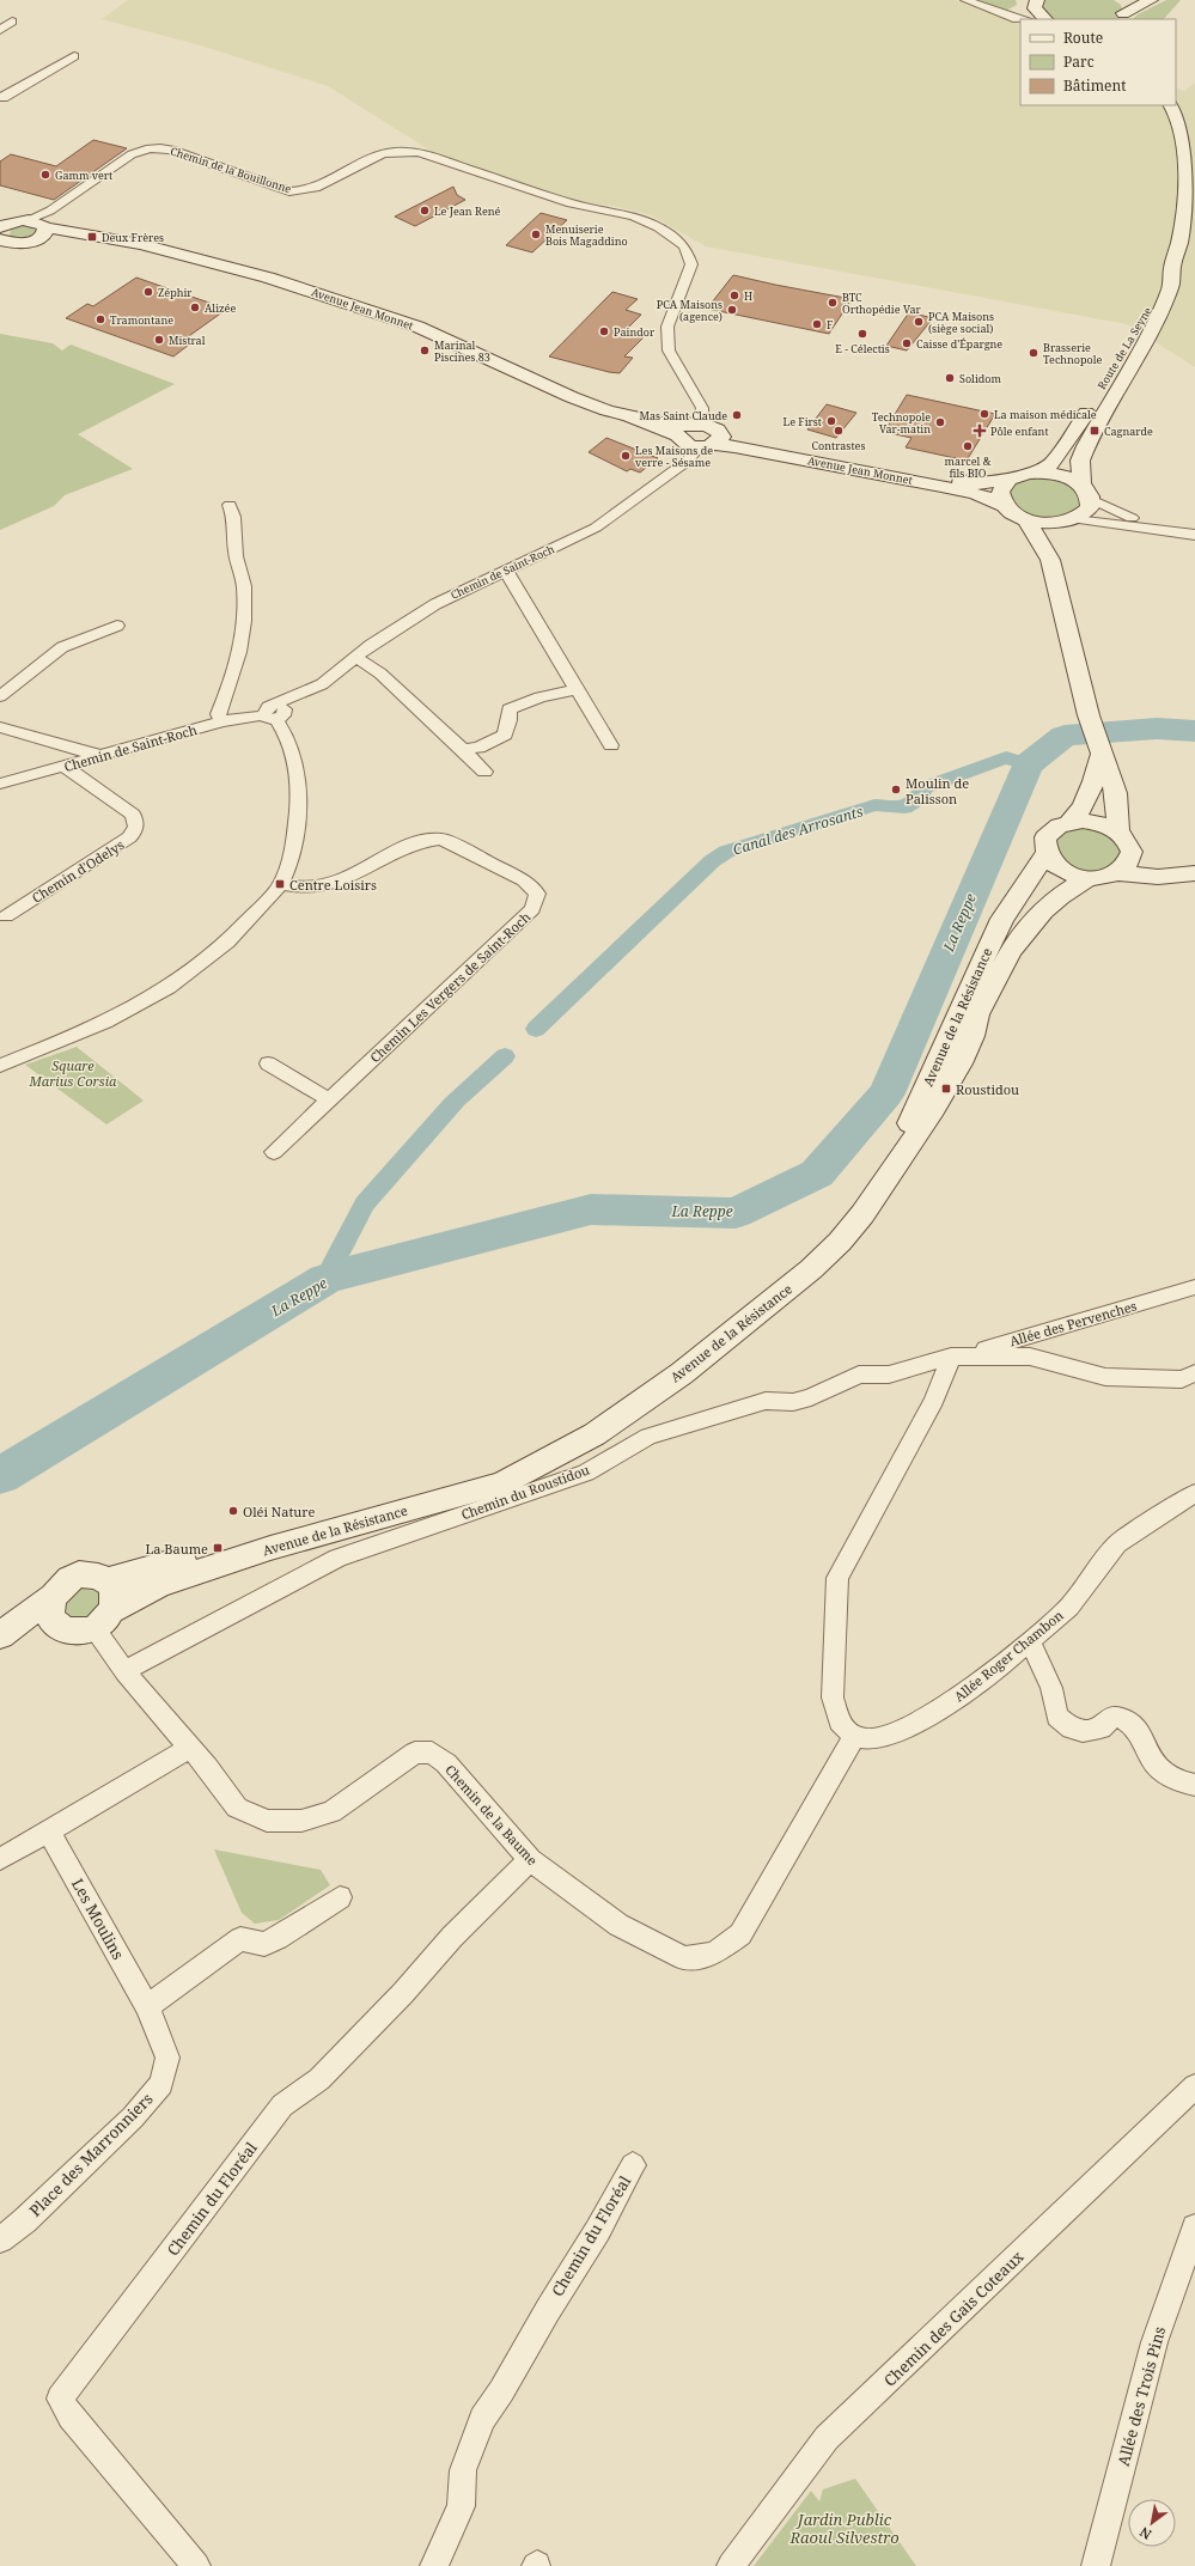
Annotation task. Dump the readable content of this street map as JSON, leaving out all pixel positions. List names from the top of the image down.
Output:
{
  "streets": {
    "main road": ["Avenue Jean Monnet", "Route de La Seyne", "Avenue de la Résistance"],
    "street": [
      "Chemin de la Bouillonne",
      "Chemin de Saint-Roch",
      "Chemin d'Odelys",
      "Chemin Les Vergers de Saint-Roch",
      "Allée des Pervenches",
      "Chemin du Roustidou",
      "Allée Roger Chambon",
      "Chemin de la Baume",
      "Les Moulins",
      "Place des Marronniers",
      "Chemin du Floréal",
      "Chemin des Gais Coteaux",
      "Allée des Trois Pins"
    ]
  },
  "crossings": [
    ["Chemin de la Bouillonne", "Avenue Jean Monnet"],
    ["Avenue Jean Monnet", "Route de La Seyne"],
    ["Avenue Jean Monnet", "Chemin de Saint-Roch"],
    ["Chemin de Saint-Roch", "Chemin d'Odelys"],
    ["Avenue de la Résistance", "Chemin de la Baume"],
    ["Allée des Pervenches", "Chemin du Roustidou"],
    ["Chemin du Roustidou", "Chemin de la Baume"],
    ["Allée Roger Chambon", "Chemin de la Baume"],
    ["Chemin de la Baume", "Chemin du Floréal"],
    ["Les Moulins", "Place des Marronniers"]
  ],
  "water": ["Canal des Arrosants", "La Reppe"],
  "parks": ["Square Marius Corsia", "Jardin Public Raoul Silvestro"],
  "places": {
    "other": [
      "Gamm vert",
      "Le Jean René",
      "Menuiserie Bois Magaddino",
      "Zéphir",
      "H",
      "BTC Orthopédie Var",
      "Alizée",
      "PCA Maisons (agence)",
      "Tramontane",
      "PCA Maisons (siège social)",
      "F",
      "Paindor",
      "E - Célectis",
      "Mistral",
      "Caisse d'Épargne",
      "Marinal Piscines 83",
      "Brasserie Technopole",
      "Solidom",
      "La maison médicale",
      "Mas Saint Claude",
      "Le First",
      "Technopole Var-matin",
      "Contrastes",
      "marcel & fils BIO",
      "Les Maisons de verre - Sésame",
      "Moulin de Palisson",
      "Oléi Nature"
    ],
    "transit": [
      "Deux Frères",
      "Cagnarde",
      "Centre Loisirs",
      "Roustidou",
      "La Baume"
    ],
    "health": ["Pôle enfant"]
  },
  "legend": ["Route", "Parc", "Bâtiment"],
  "north": "bottom left"
}
